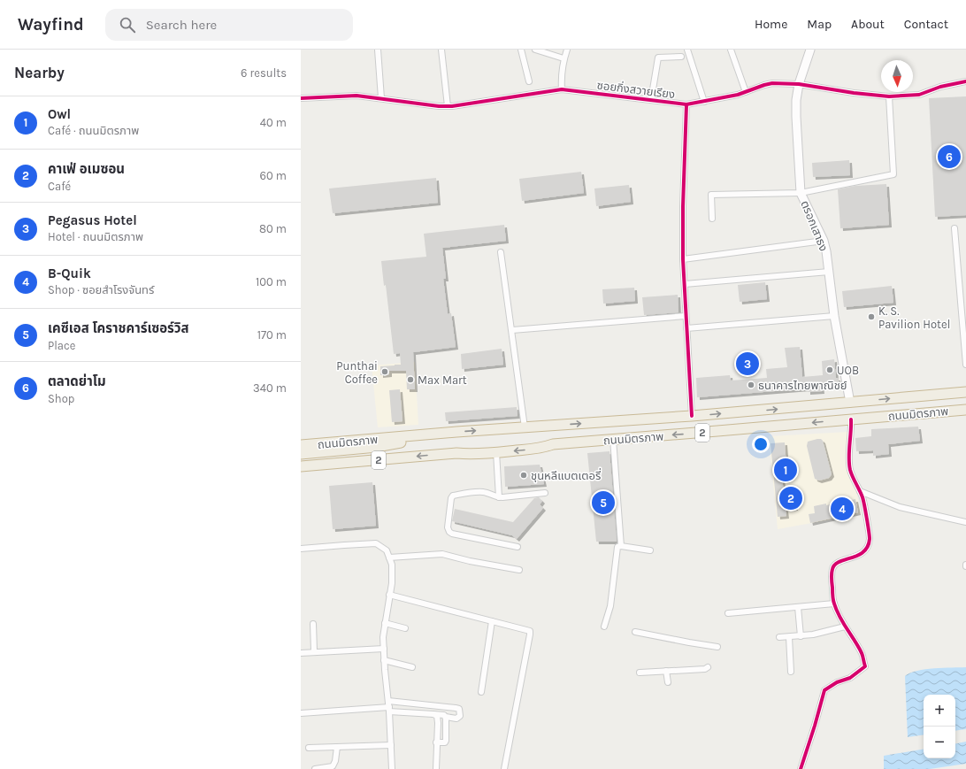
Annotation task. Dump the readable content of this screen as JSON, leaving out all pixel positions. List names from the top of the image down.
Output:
{
  "streets": {
    "highway": ["ถนนมิตรภาพ", "2"],
    "street": ["ซอยกิ่งสวายเรียง", "ตรอกเสาธง"]
  },
  "crossings": [
    ["ซอยกิ่งสวายเรียง", "ตรอกเสาธง"],
    ["ตรอกเสาธง", "ถนนมิตรภาพ"]
  ],
  "places": [
    "K. S. Pavilion Hotel",
    "UOB",
    "Punthai Coffee",
    "Max Mart",
    "ธนาคารไทยพาณิชย์",
    "ชุนหลีแบตเตอรี่"
  ],
  "north": "bottom",
  "page": {
    "header": "Wayfind",
    "search": "Search here",
    "nav": [
      "Home",
      "Map",
      "About",
      "Contact"
    ],
    "heading": ["Nearby", "6 results"],
    "list": [
      {
        "mark": "1",
        "name": "Owl",
        "note": "Café · ถนนมิตรภาพ",
        "value": "40 m"
      },
      {
        "mark": "2",
        "name": "คาเฟ่ อเมซอน",
        "note": "Café",
        "value": "60 m"
      },
      {
        "mark": "3",
        "name": "Pegasus Hotel",
        "note": "Hotel · ถนนมิตรภาพ",
        "value": "80 m"
      },
      {
        "mark": "4",
        "name": "B-Quik",
        "note": "Shop · ซอยสำโรงจันทร์",
        "value": "100 m"
      },
      {
        "mark": "5",
        "name": "เคซีเอส โคราชคาร์เซอร์วิส",
        "note": "Place",
        "value": "170 m"
      },
      {
        "mark": "6",
        "name": "ตลาดย่าโม",
        "note": "Shop",
        "value": "340 m"
      }
    ],
    "pins": [
      "6",
      "3",
      "1",
      "2",
      "5",
      "4"
    ],
    "map_buttons": ["+", "−"]
  }
}
